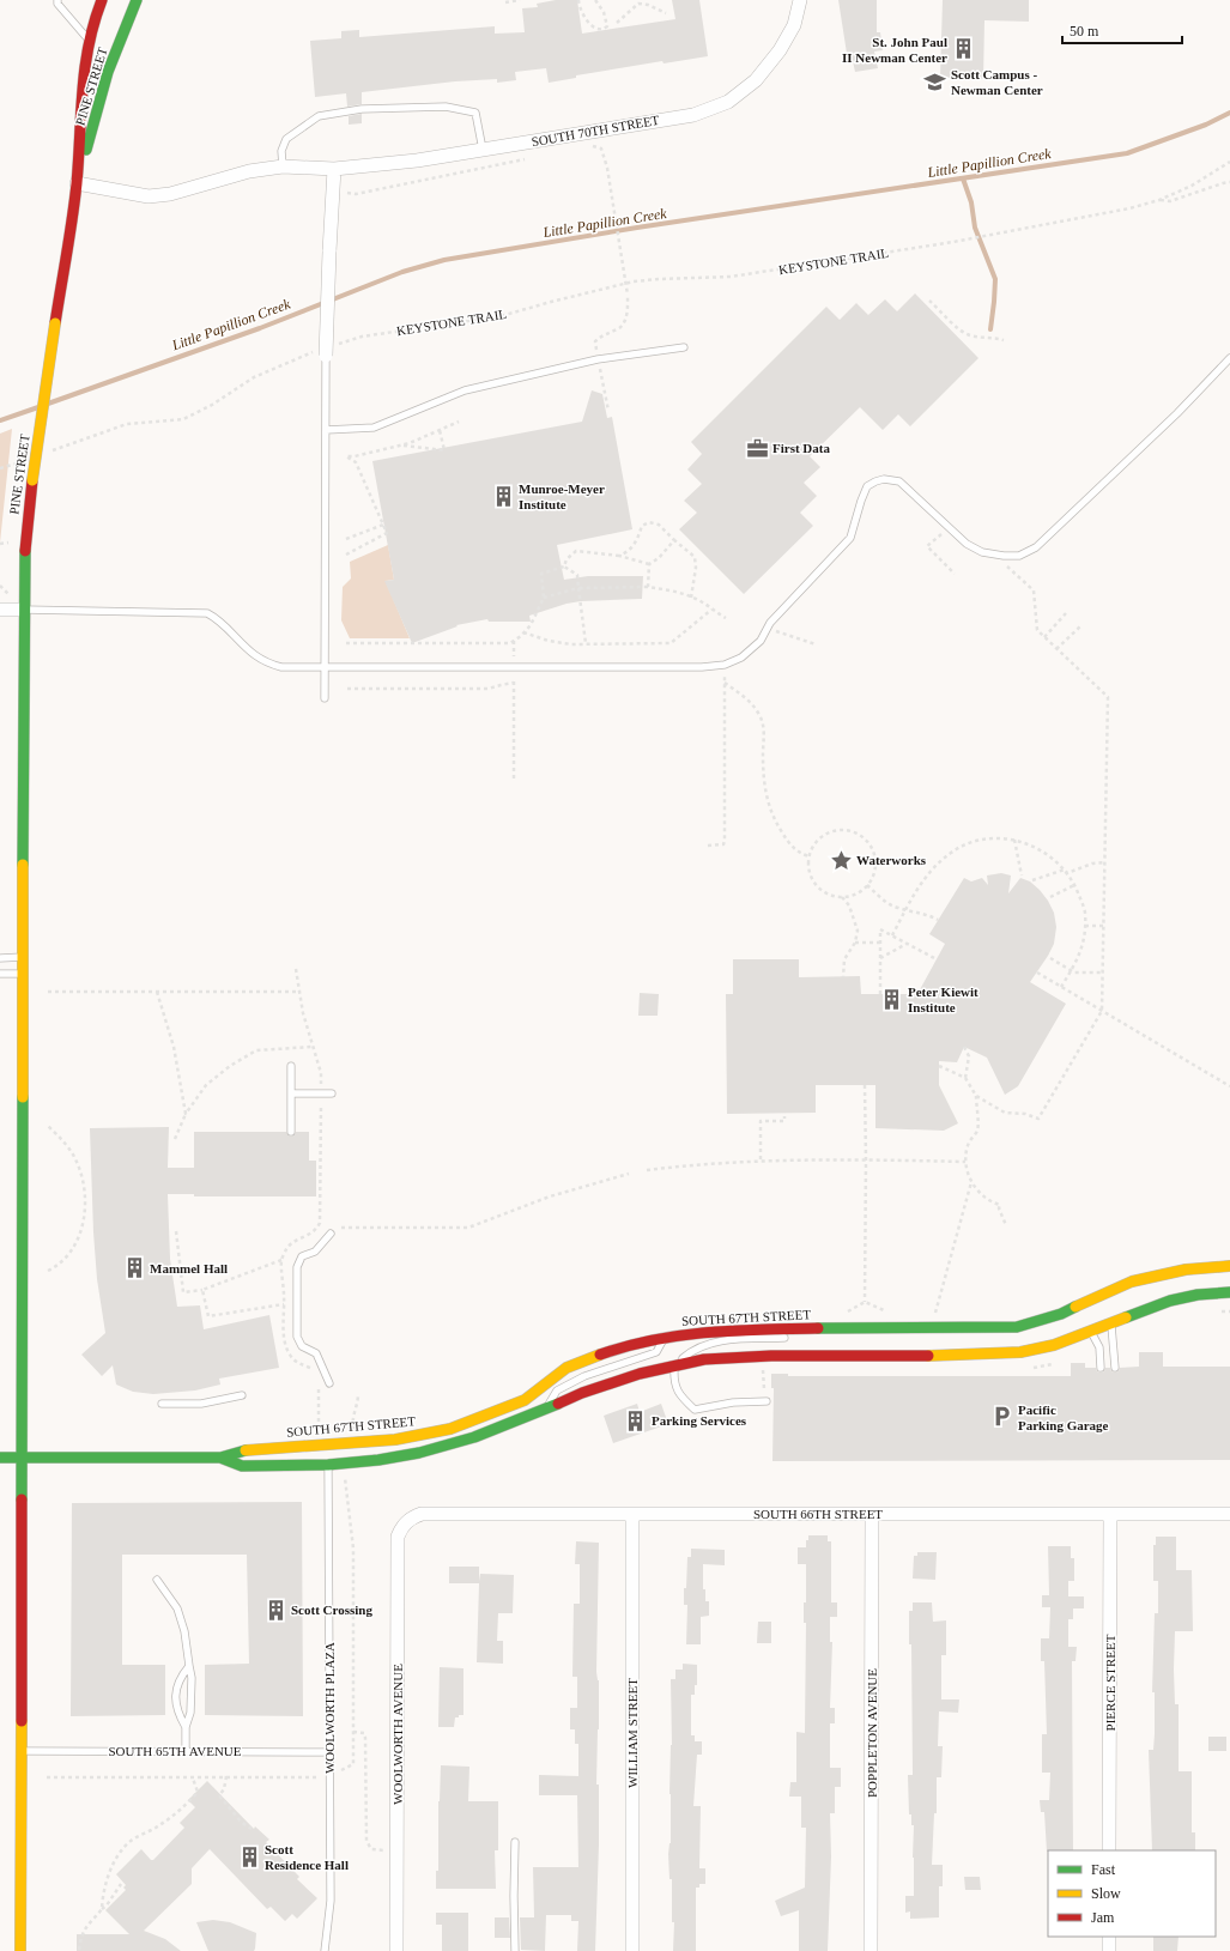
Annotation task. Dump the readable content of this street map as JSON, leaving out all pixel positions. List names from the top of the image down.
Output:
{
  "streets": {
    "main road": ["PINE STREET", "SOUTH 67TH STREET"],
    "street": [
      "SOUTH 70TH STREET",
      "SOUTH 66TH STREET",
      "PIERCE STREET",
      "WILLIAM STREET",
      "POPPLETON AVENUE",
      "WOOLWORTH AVENUE"
    ],
    "lane": ["WOOLWORTH PLAZA", "SOUTH 65TH AVENUE"],
    "path": ["KEYSTONE TRAIL"]
  },
  "crossings": [
    ["PINE STREET", "SOUTH 70TH STREET"],
    ["PINE STREET", "SOUTH 67TH STREET"],
    ["PINE STREET", "SOUTH 65TH AVENUE"],
    ["SOUTH 67TH STREET", "WOOLWORTH PLAZA"],
    ["SOUTH 66TH STREET", "PIERCE STREET"],
    ["SOUTH 66TH STREET", "WILLIAM STREET"],
    ["SOUTH 66TH STREET", "POPPLETON AVENUE"],
    ["SOUTH 66TH STREET", "WOOLWORTH AVENUE"],
    ["WOOLWORTH PLAZA", "SOUTH 65TH AVENUE"]
  ],
  "water": ["Little Papillion Creek"],
  "places": {
    "building": [
      "St. John Paul II Newman Center",
      "Munroe-Meyer Institute",
      "Peter Kiewit Institute",
      "Mammel Hall",
      "Parking Services",
      "Scott Crossing",
      "Scott Residence Hall"
    ],
    "school or university": ["Scott Campus - Newman Center"],
    "office": ["First Data"],
    "place": ["Waterworks"],
    "parking": ["Pacific Parking Garage"]
  },
  "legend": ["Fast", "Slow", "Jam"],
  "scale_bar": "50 m"
}
